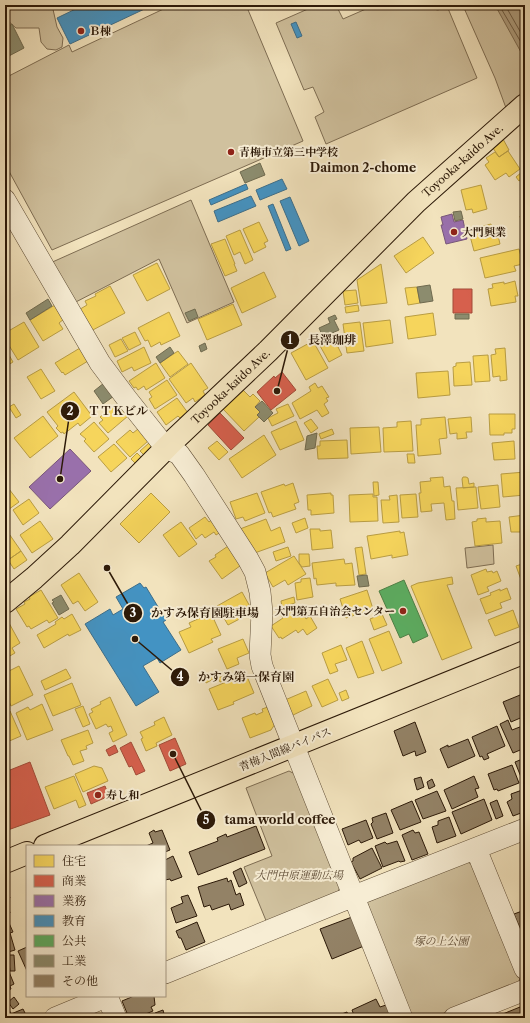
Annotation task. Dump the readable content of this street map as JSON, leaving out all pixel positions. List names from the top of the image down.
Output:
{
  "streets": {
    "main road": ["Toyooka-kaido Ave.", "青梅入間線バイパス"]
  },
  "districts": ["Daimon 2-chome"],
  "parks": ["大門中原運動広場", "塚の上公園"],
  "places": [
    "Ｂ棟",
    "青梅市立第三中学校",
    "大門興業",
    "長澤珈琲",
    "ＴＴＫビル",
    "かすみ保育園駐車場",
    "大門第五自治会センター",
    "かすみ第一保育園",
    "tama world coffee",
    "寿し和"
  ],
  "legend": [
    "住宅",
    "商業",
    "業務",
    "教育",
    "公共",
    "工業",
    "その他"
  ]
}
